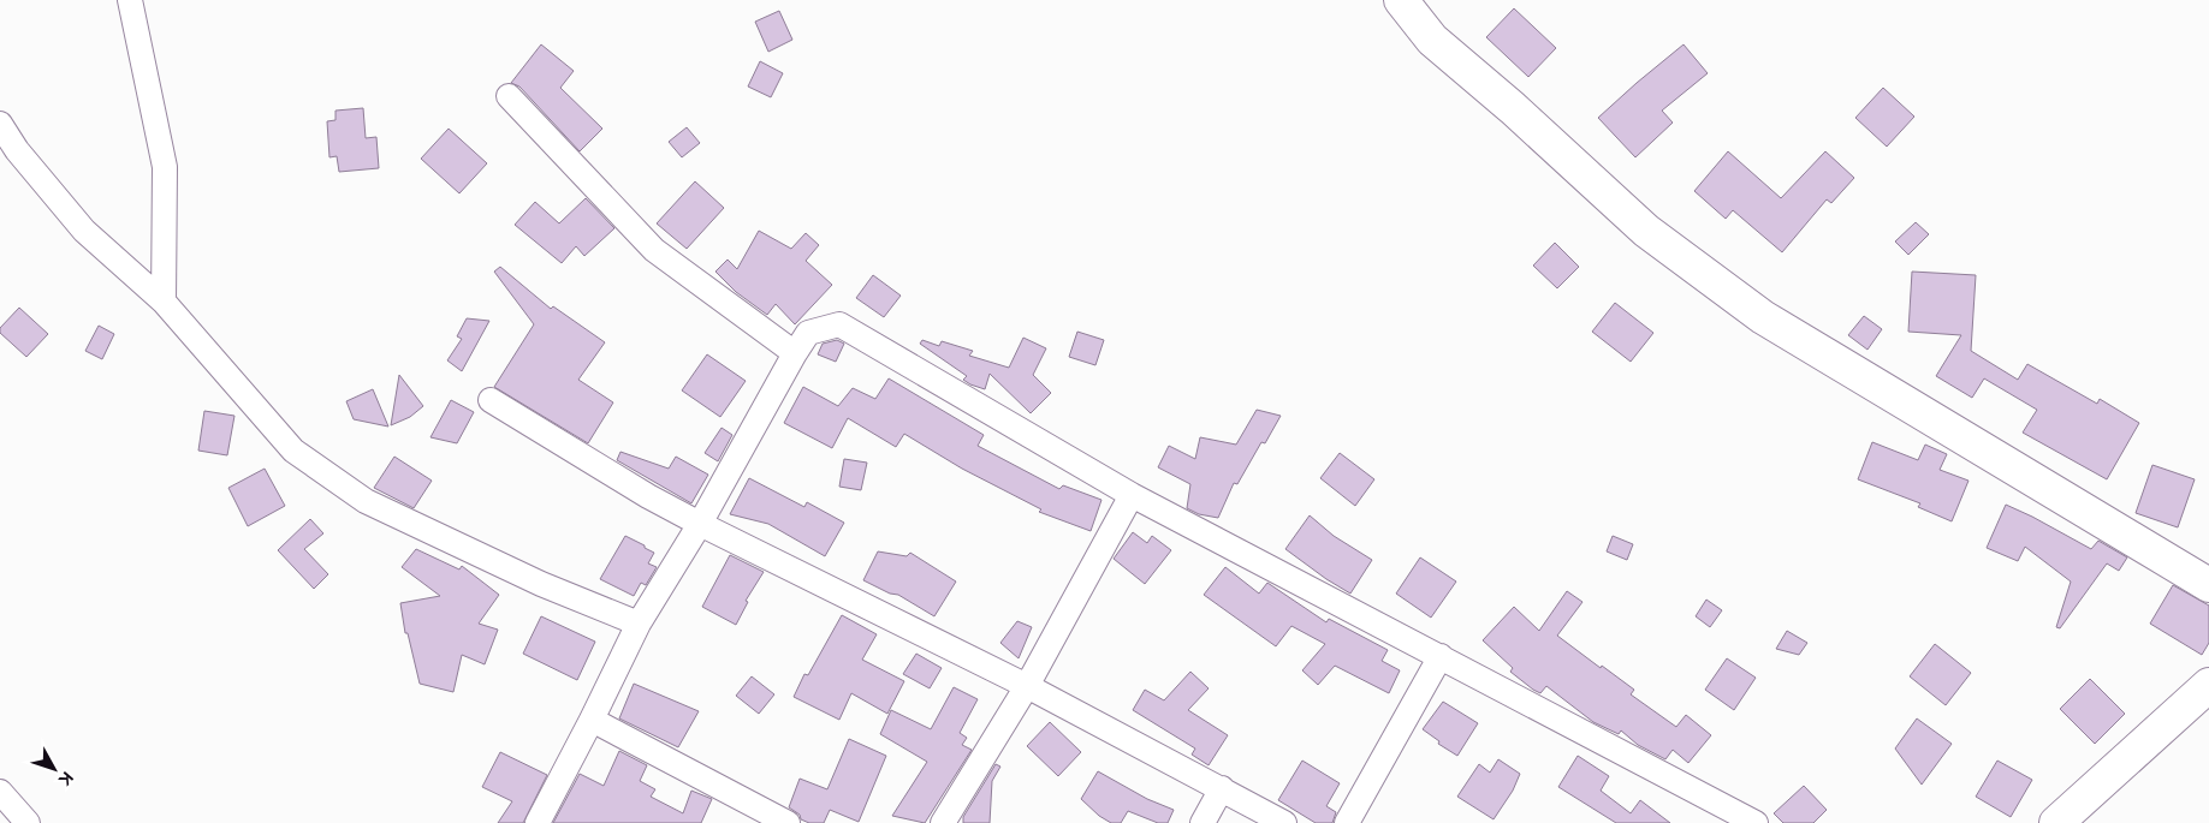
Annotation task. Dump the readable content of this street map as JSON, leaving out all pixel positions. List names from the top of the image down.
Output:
{
  "north": "bottom right"
}
